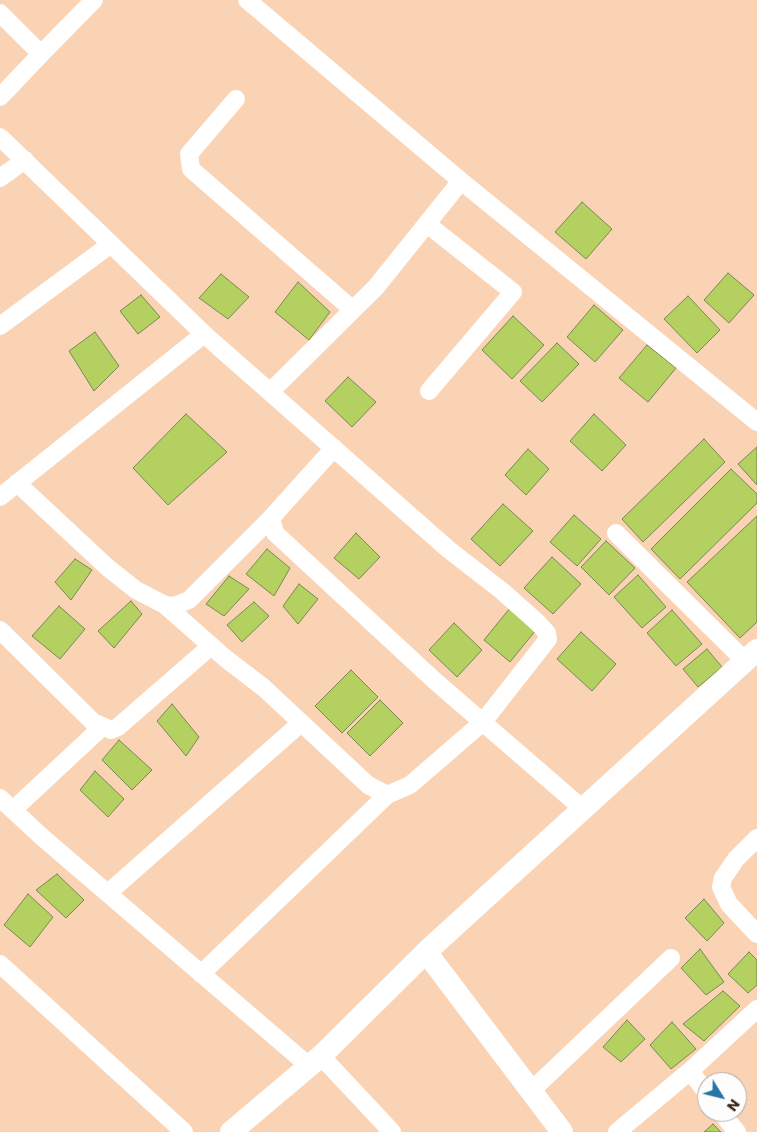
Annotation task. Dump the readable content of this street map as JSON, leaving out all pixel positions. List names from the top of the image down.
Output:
{
  "north": "bottom right"
}
